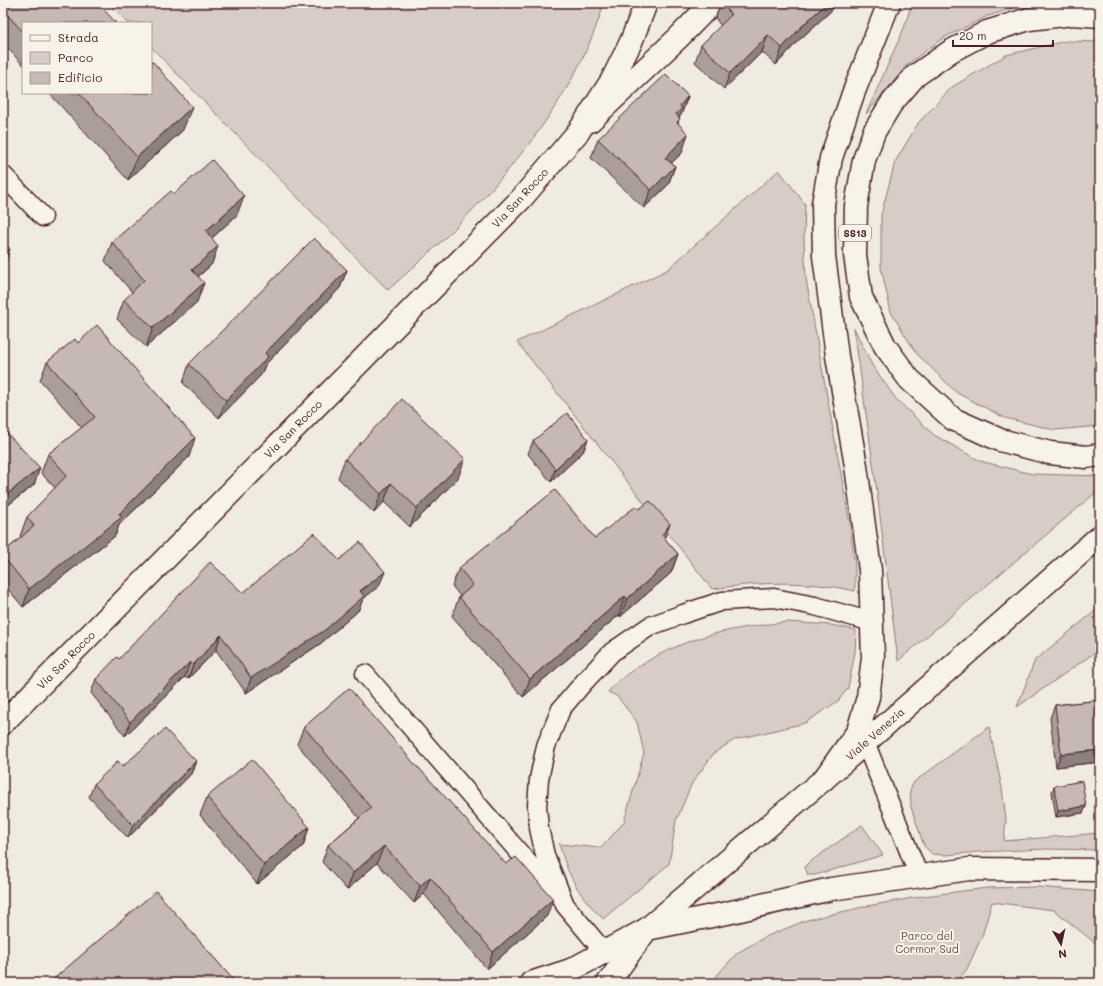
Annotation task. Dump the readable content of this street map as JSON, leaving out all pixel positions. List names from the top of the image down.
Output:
{
  "streets": {
    "main road": ["Via San Rocco", "SS13", "Viale Venezia"]
  },
  "parks": ["Parco del Cormor Sud"],
  "legend": ["Strada", "Parco", "Edificio"],
  "scale_bar": "20 m",
  "north": "bottom"
}
